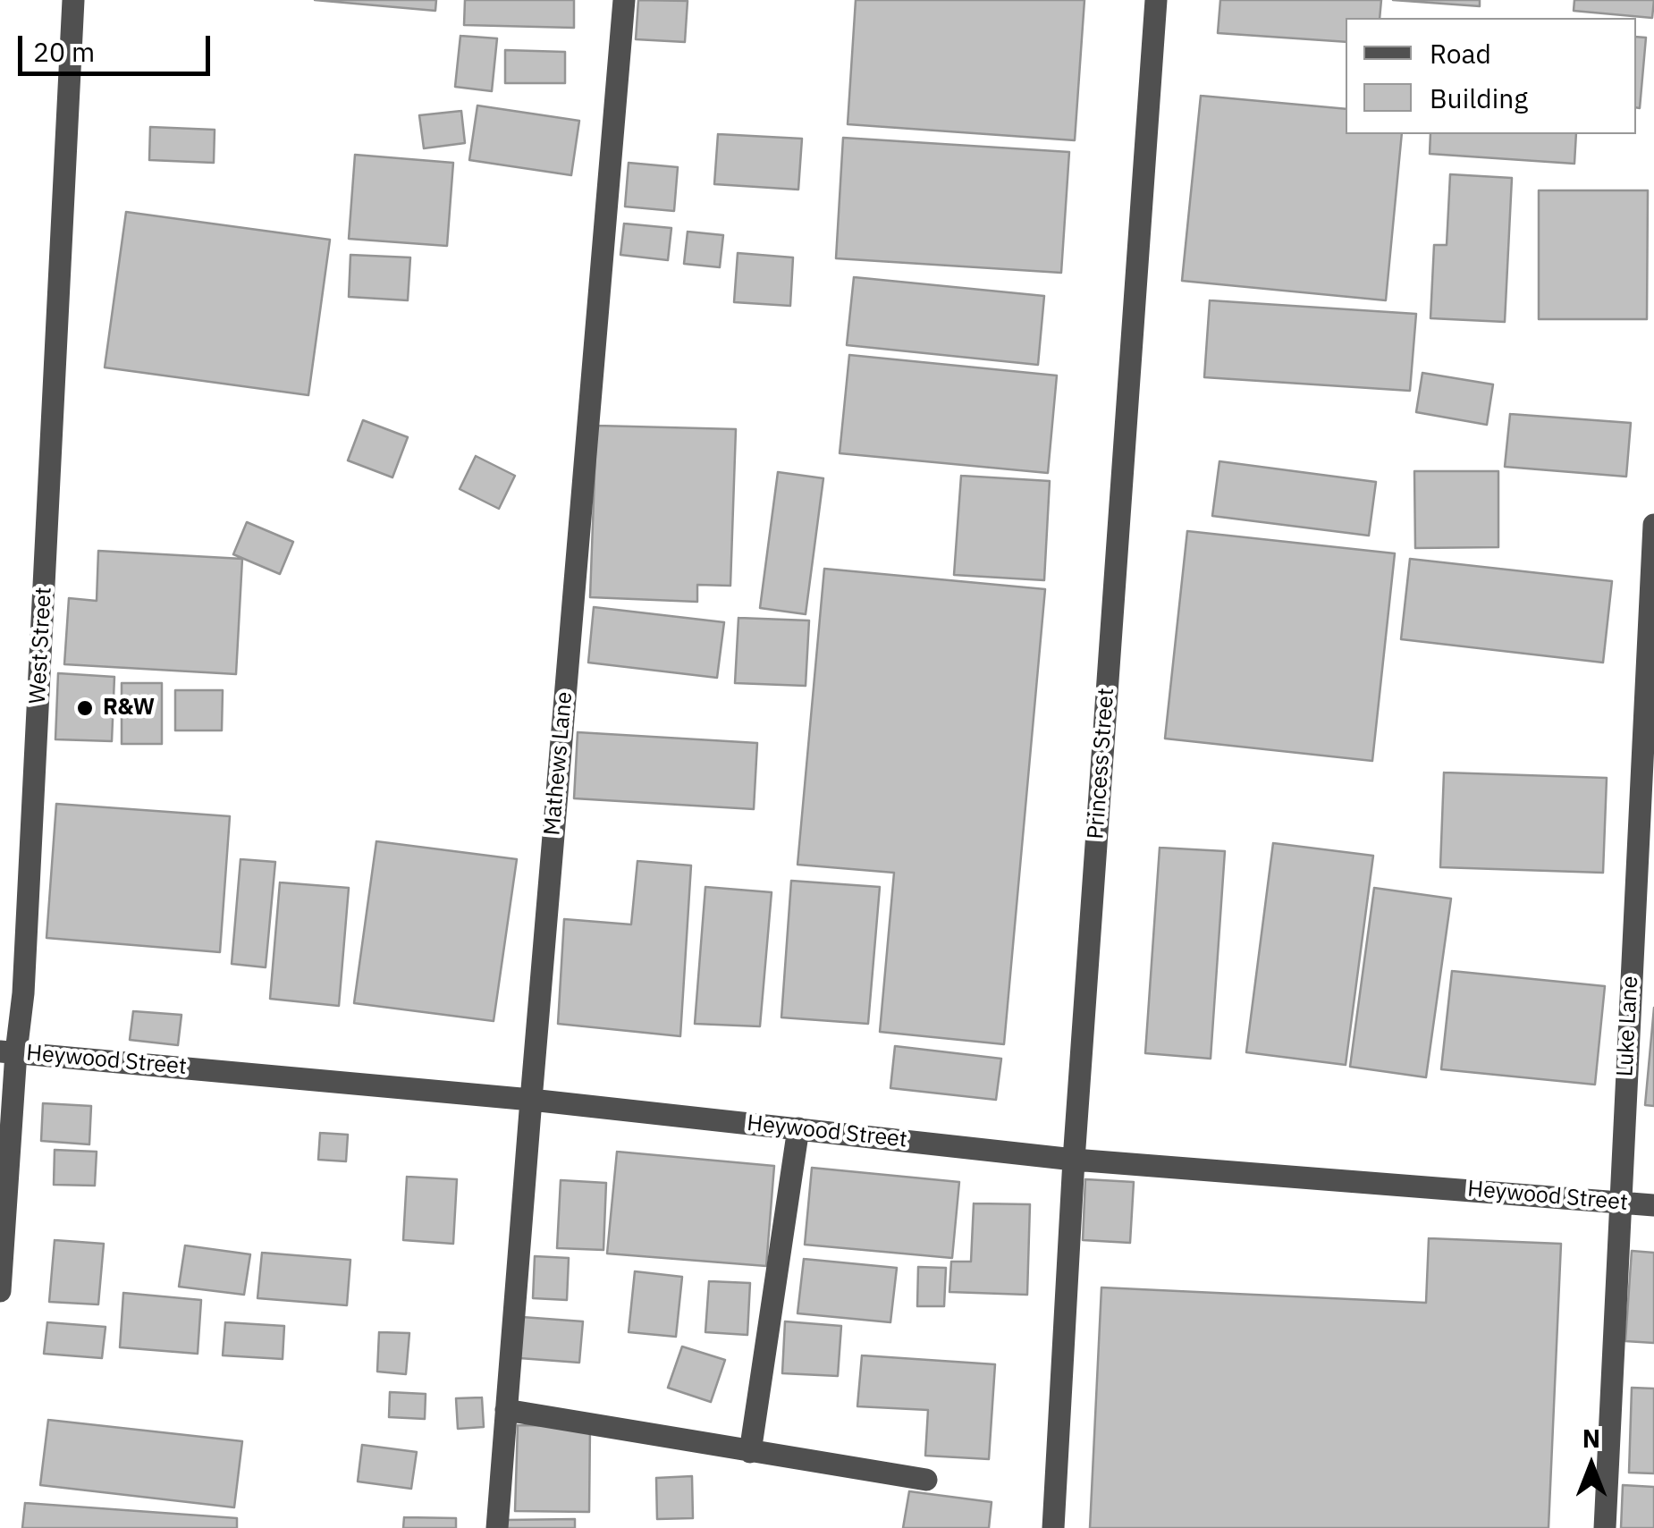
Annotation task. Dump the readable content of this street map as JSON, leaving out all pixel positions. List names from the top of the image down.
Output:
{
  "streets": {
    "street": [
      "West Street",
      "Mathews Lane",
      "Princess Street",
      "Luke Lane",
      "Heywood Street"
    ]
  },
  "crossings": [
    ["West Street", "Heywood Street"],
    ["Mathews Lane", "Heywood Street"],
    ["Princess Street", "Heywood Street"],
    ["Luke Lane", "Heywood Street"]
  ],
  "places": ["R&W"],
  "legend": ["Road", "Building"],
  "scale_bar": "20 m",
  "north": "top"
}
